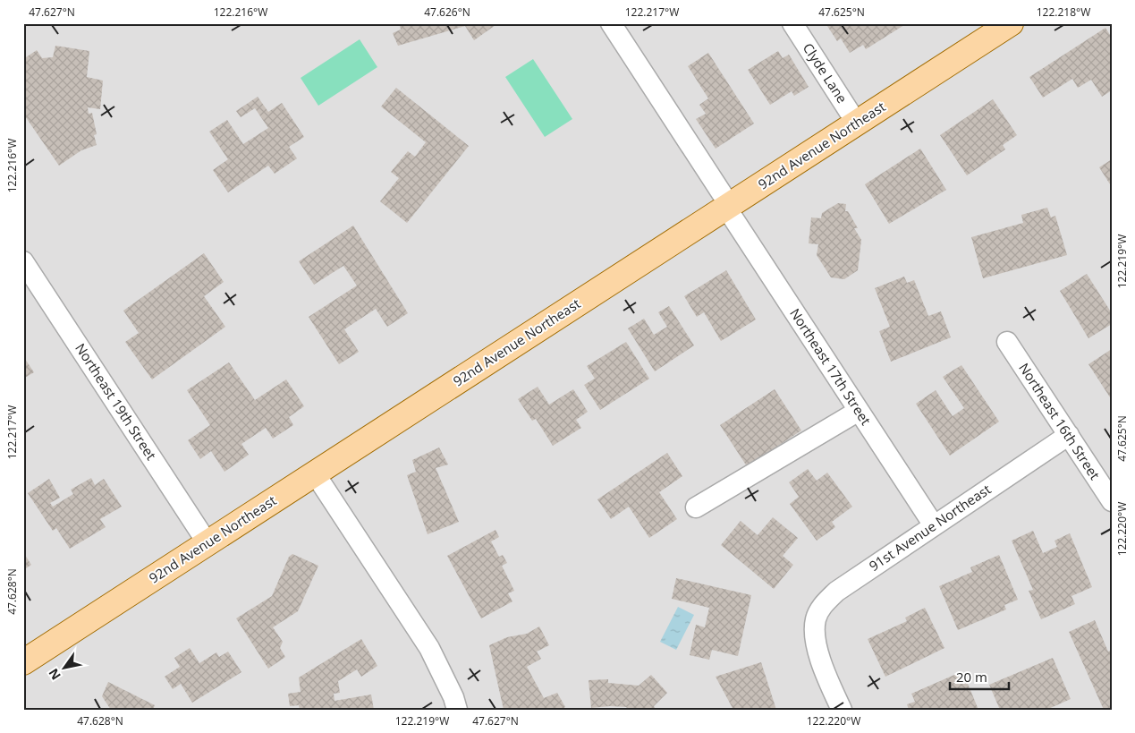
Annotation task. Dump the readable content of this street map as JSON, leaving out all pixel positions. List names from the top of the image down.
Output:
{
  "streets": {
    "main road": ["92nd Avenue Northeast"],
    "street": [
      "Clyde Lane",
      "Northeast 17th Street",
      "Northeast 19th Street",
      "Northeast 16th Street",
      "91st Avenue Northeast"
    ]
  },
  "crossings": [
    ["Clyde Lane", "92nd Avenue Northeast"],
    ["92nd Avenue Northeast", "Northeast 17th Street"],
    ["92nd Avenue Northeast", "Northeast 19th Street"],
    ["Northeast 17th Street", "91st Avenue Northeast"],
    ["Northeast 16th Street", "91st Avenue Northeast"]
  ],
  "scale_bar": "20 m",
  "north": "bottom left",
  "coordinates": [
    "47.627°N",
    "122.216°W",
    "47.626°N",
    "122.217°W",
    "47.625°N",
    "122.218°W",
    "122.219°W",
    "122.220°W",
    "47.628°N"
  ]
}
